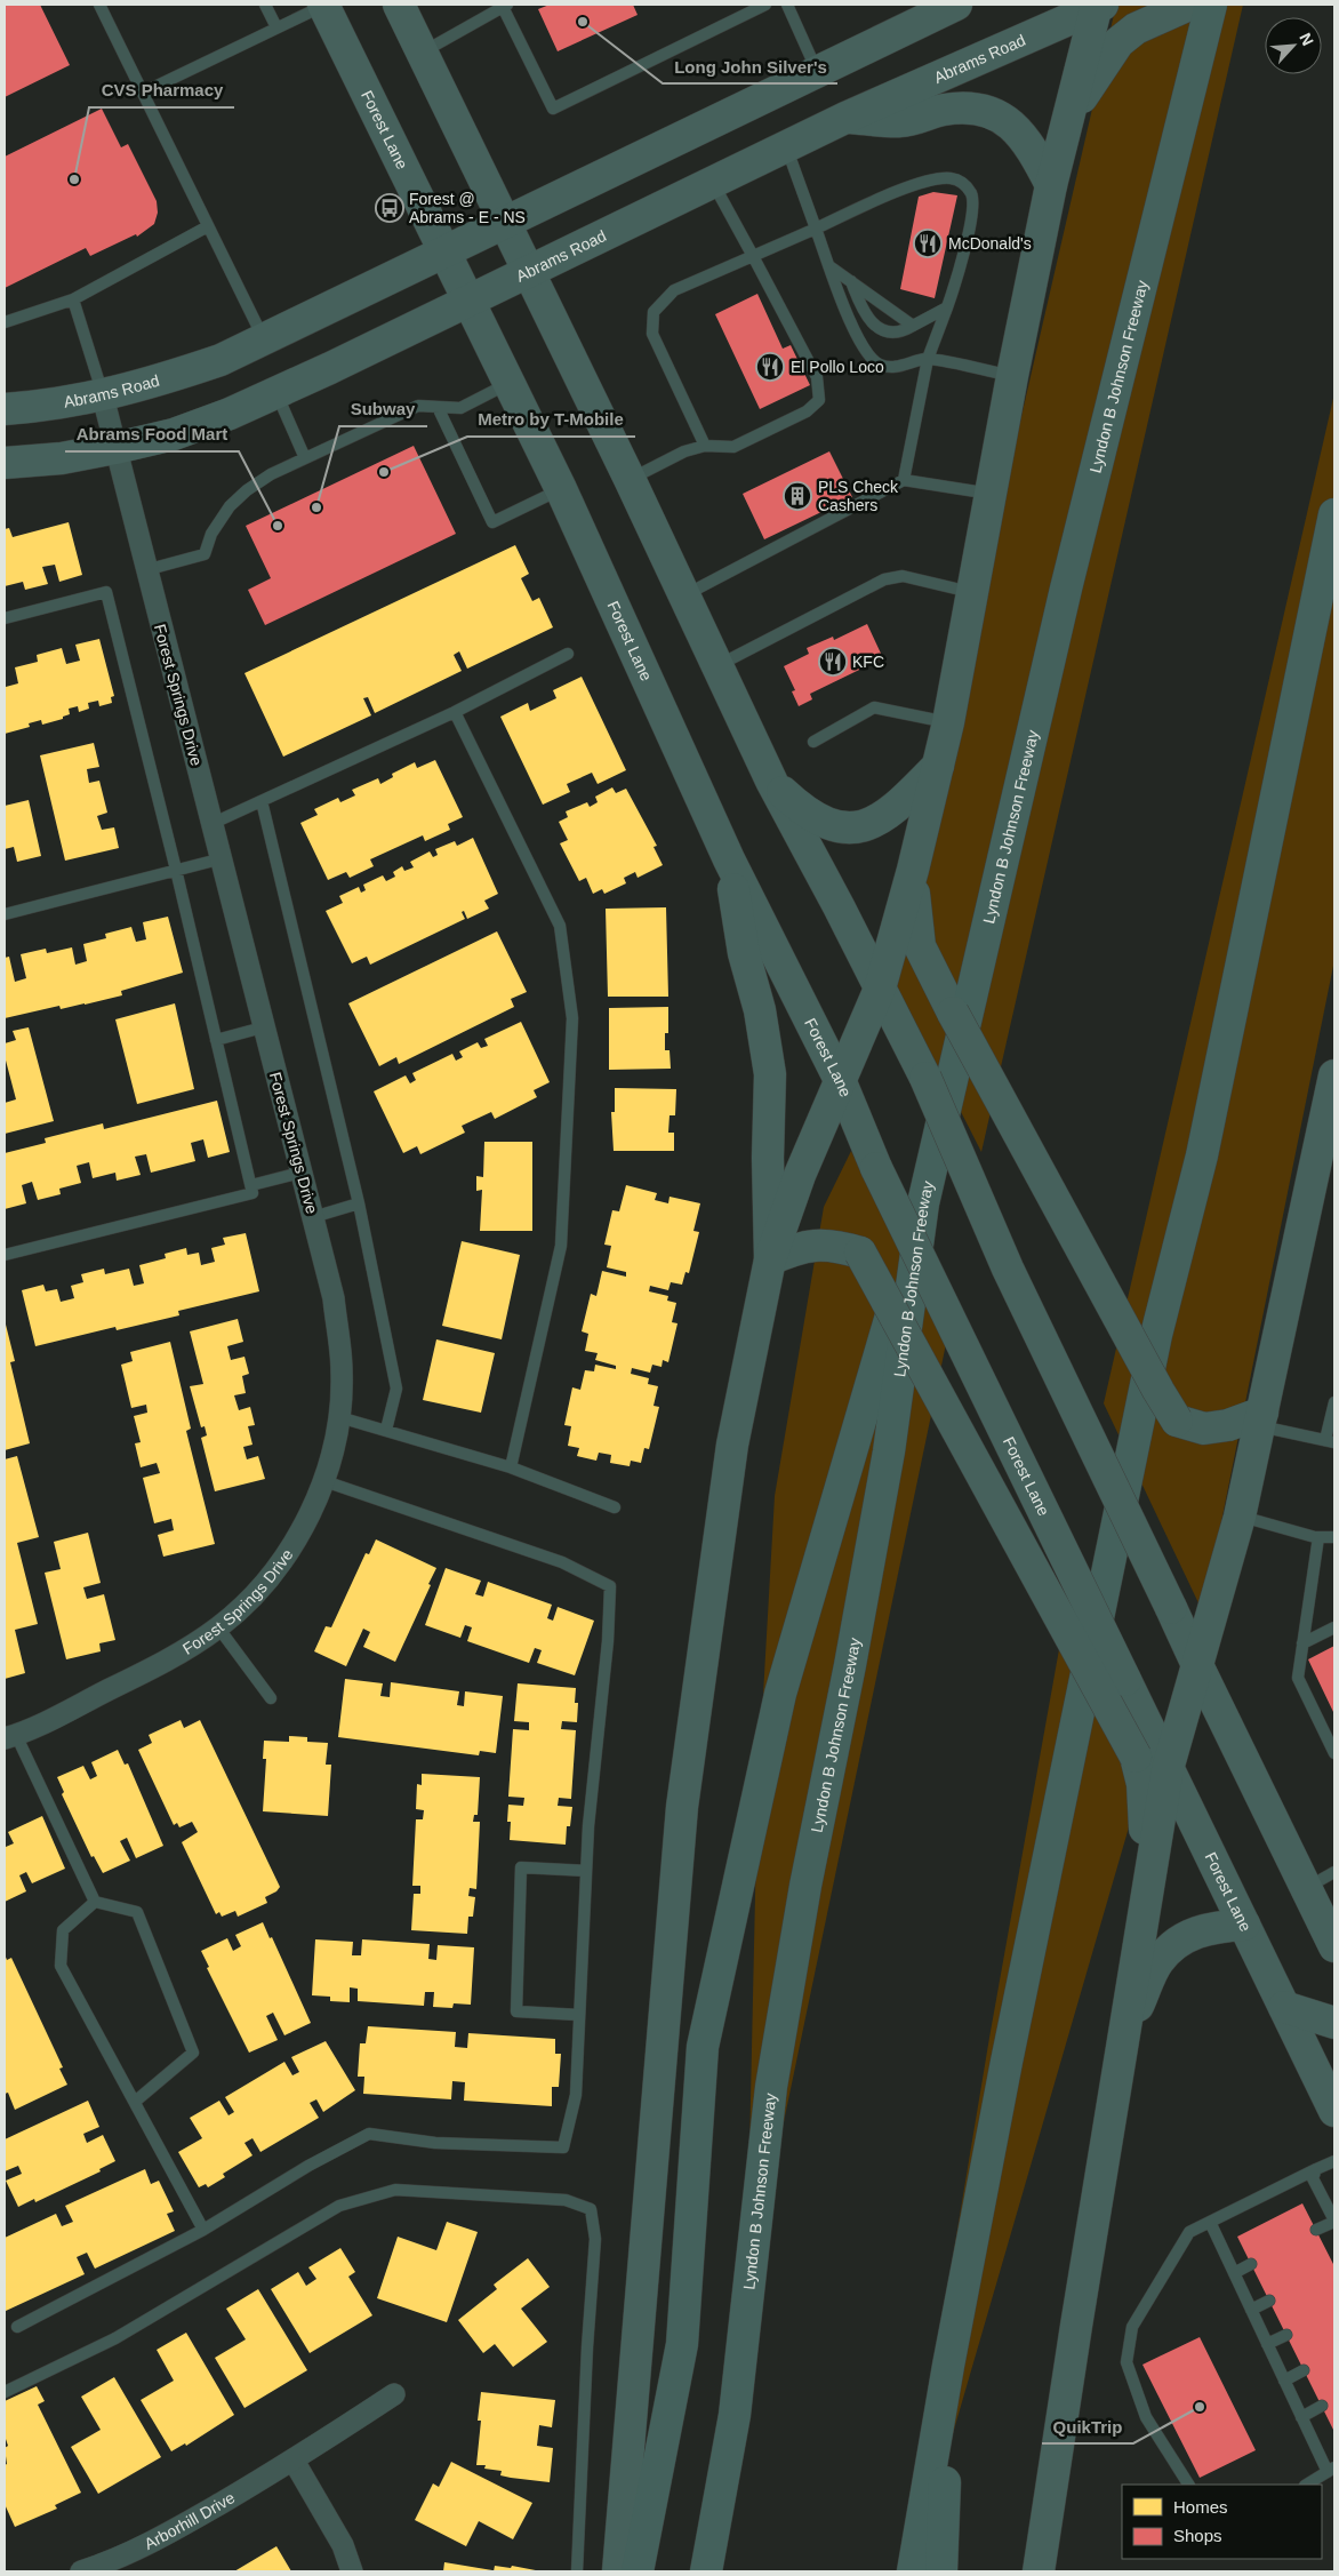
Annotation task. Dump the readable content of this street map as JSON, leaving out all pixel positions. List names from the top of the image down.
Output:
{
  "streets": {
    "highway": ["Lyndon B Johnson Freeway"],
    "main road": ["Abrams Road", "Forest Lane"],
    "street": ["Forest Springs Drive", "Arborhill Drive"]
  },
  "crossings": [
    ["Abrams Road", "Forest Lane"],
    ["Abrams Road", "Forest Springs Drive"]
  ],
  "places": {
    "other": [
      "Long John Silver's",
      "CVS Pharmacy",
      "Metro by T-Mobile",
      "Subway",
      "Abrams Food Mart",
      "QuikTrip"
    ],
    "bus stop": ["Forest @ Abrams - E - NS"],
    "restaurant": ["McDonald's", "El Pollo Loco", "KFC"],
    "building": ["PLS Check Cashers"]
  },
  "legend": ["Homes", "Shops"],
  "north": "top right"
}
